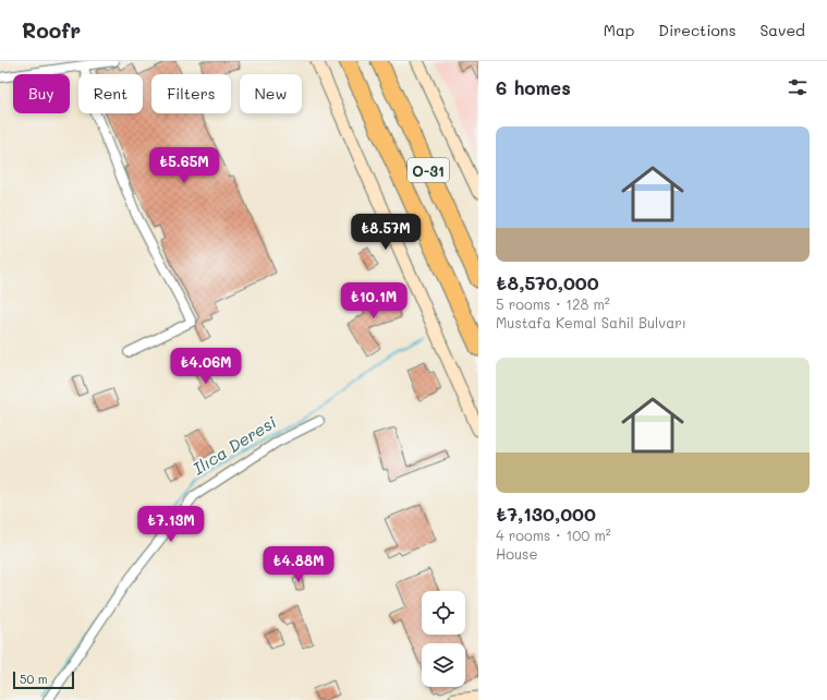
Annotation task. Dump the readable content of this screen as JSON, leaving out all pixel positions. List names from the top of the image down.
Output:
{
  "streets": {
    "highway": ["O-31"]
  },
  "water": ["Ilıca Deresi"],
  "scale_bar": "50 m",
  "page": {
    "header": "Roofr",
    "nav": ["Map", "Directions", "Saved"],
    "heading": "6 homes",
    "chip": [
      "Buy",
      "Rent",
      "Filters",
      "New"
    ],
    "list": [
      {
        "name": "₺8,570,000",
        "note": "5 rooms · 128 m² · Mustafa Kemal Sahil Bulvarı"
      },
      {
        "name": "₺7,130,000",
        "note": "4 rooms · 100 m² · House"
      }
    ],
    "price": [
      "₺5.65M",
      "₺8.57M",
      "₺10.1M",
      "₺4.06M",
      "₺7.13M",
      "₺4.88M"
    ],
    "scale": "50 m"
  }
}
